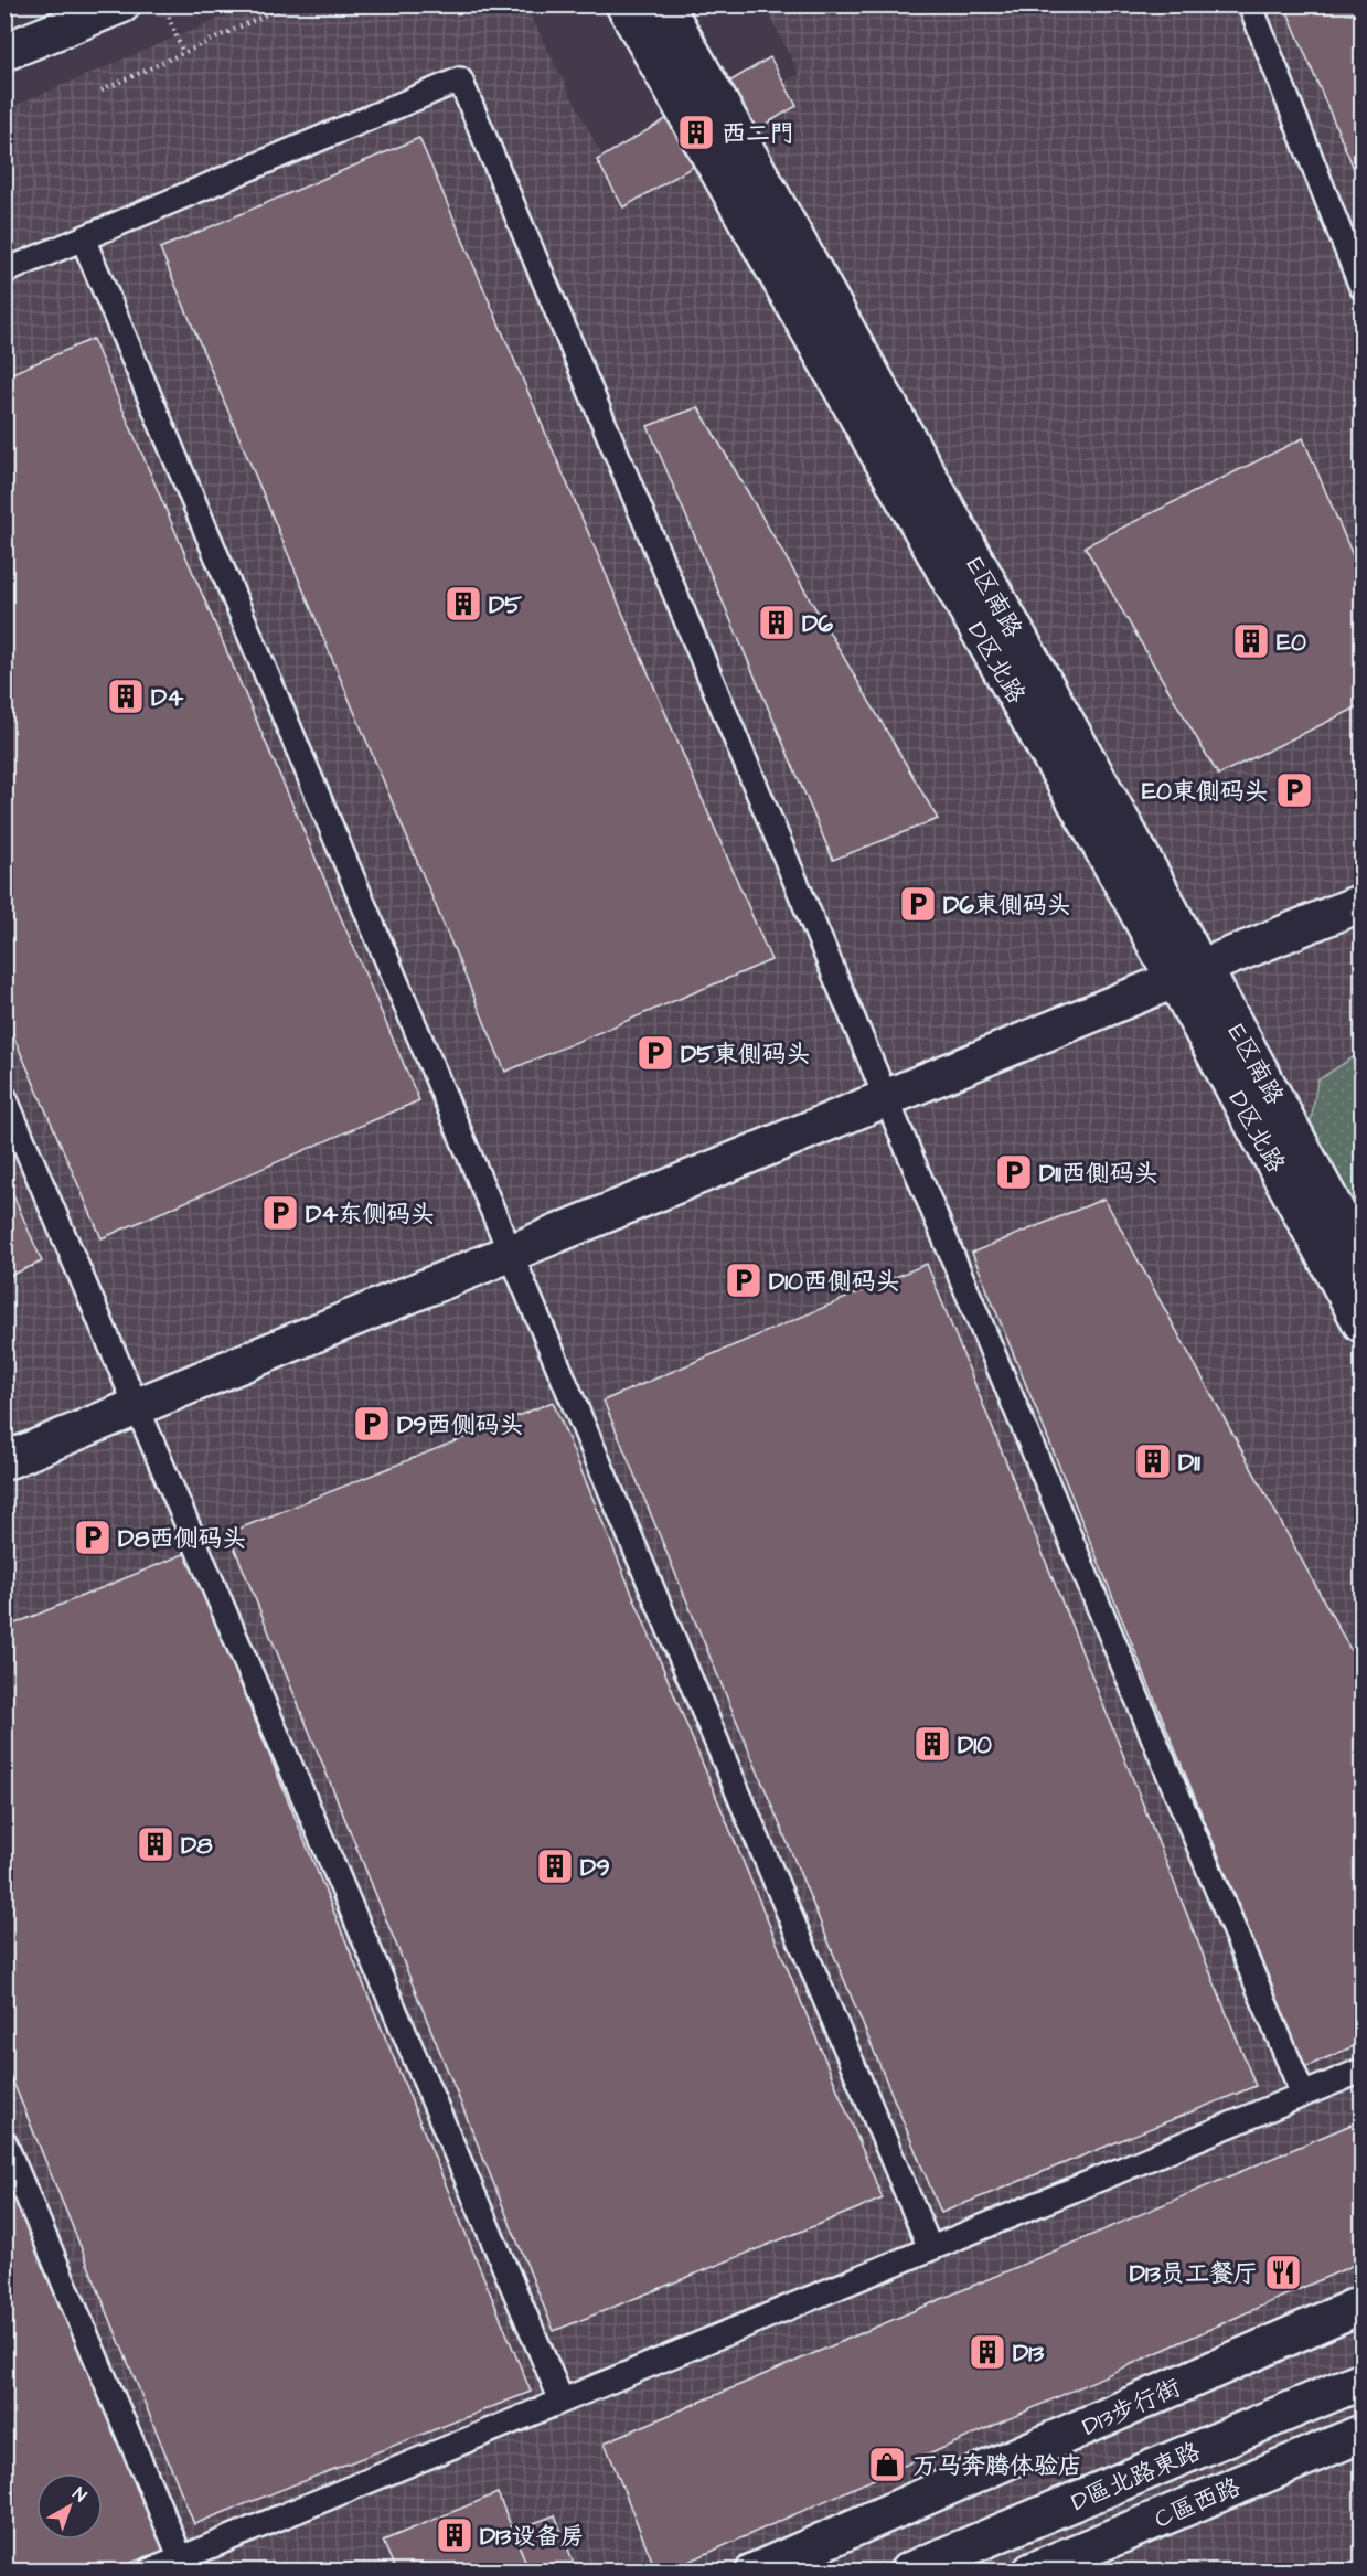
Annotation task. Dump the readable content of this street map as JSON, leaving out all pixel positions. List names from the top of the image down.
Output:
{
  "streets": {
    "street": [
      "E区南路",
      "D区北路",
      "D13步行街",
      "D區北路東路",
      "C區西路"
    ]
  },
  "crossings": [
    ["E区南路", "D区北路"]
  ],
  "places": {
    "building": [
      "西二門",
      "D5",
      "D6",
      "E0",
      "D4",
      "D11",
      "D10",
      "D8",
      "D9",
      "D13",
      "D13设备房"
    ],
    "parking": [
      "E0東側码头",
      "D6東側码头",
      "D5東側码头",
      "D11西側码头",
      "D4东侧码头",
      "D10西側码头",
      "D9西侧码头",
      "D8西侧码头"
    ],
    "restaurant": ["D13员工餐厅"],
    "shop": ["万马奔腾体验店"]
  },
  "north": "top right"
}
